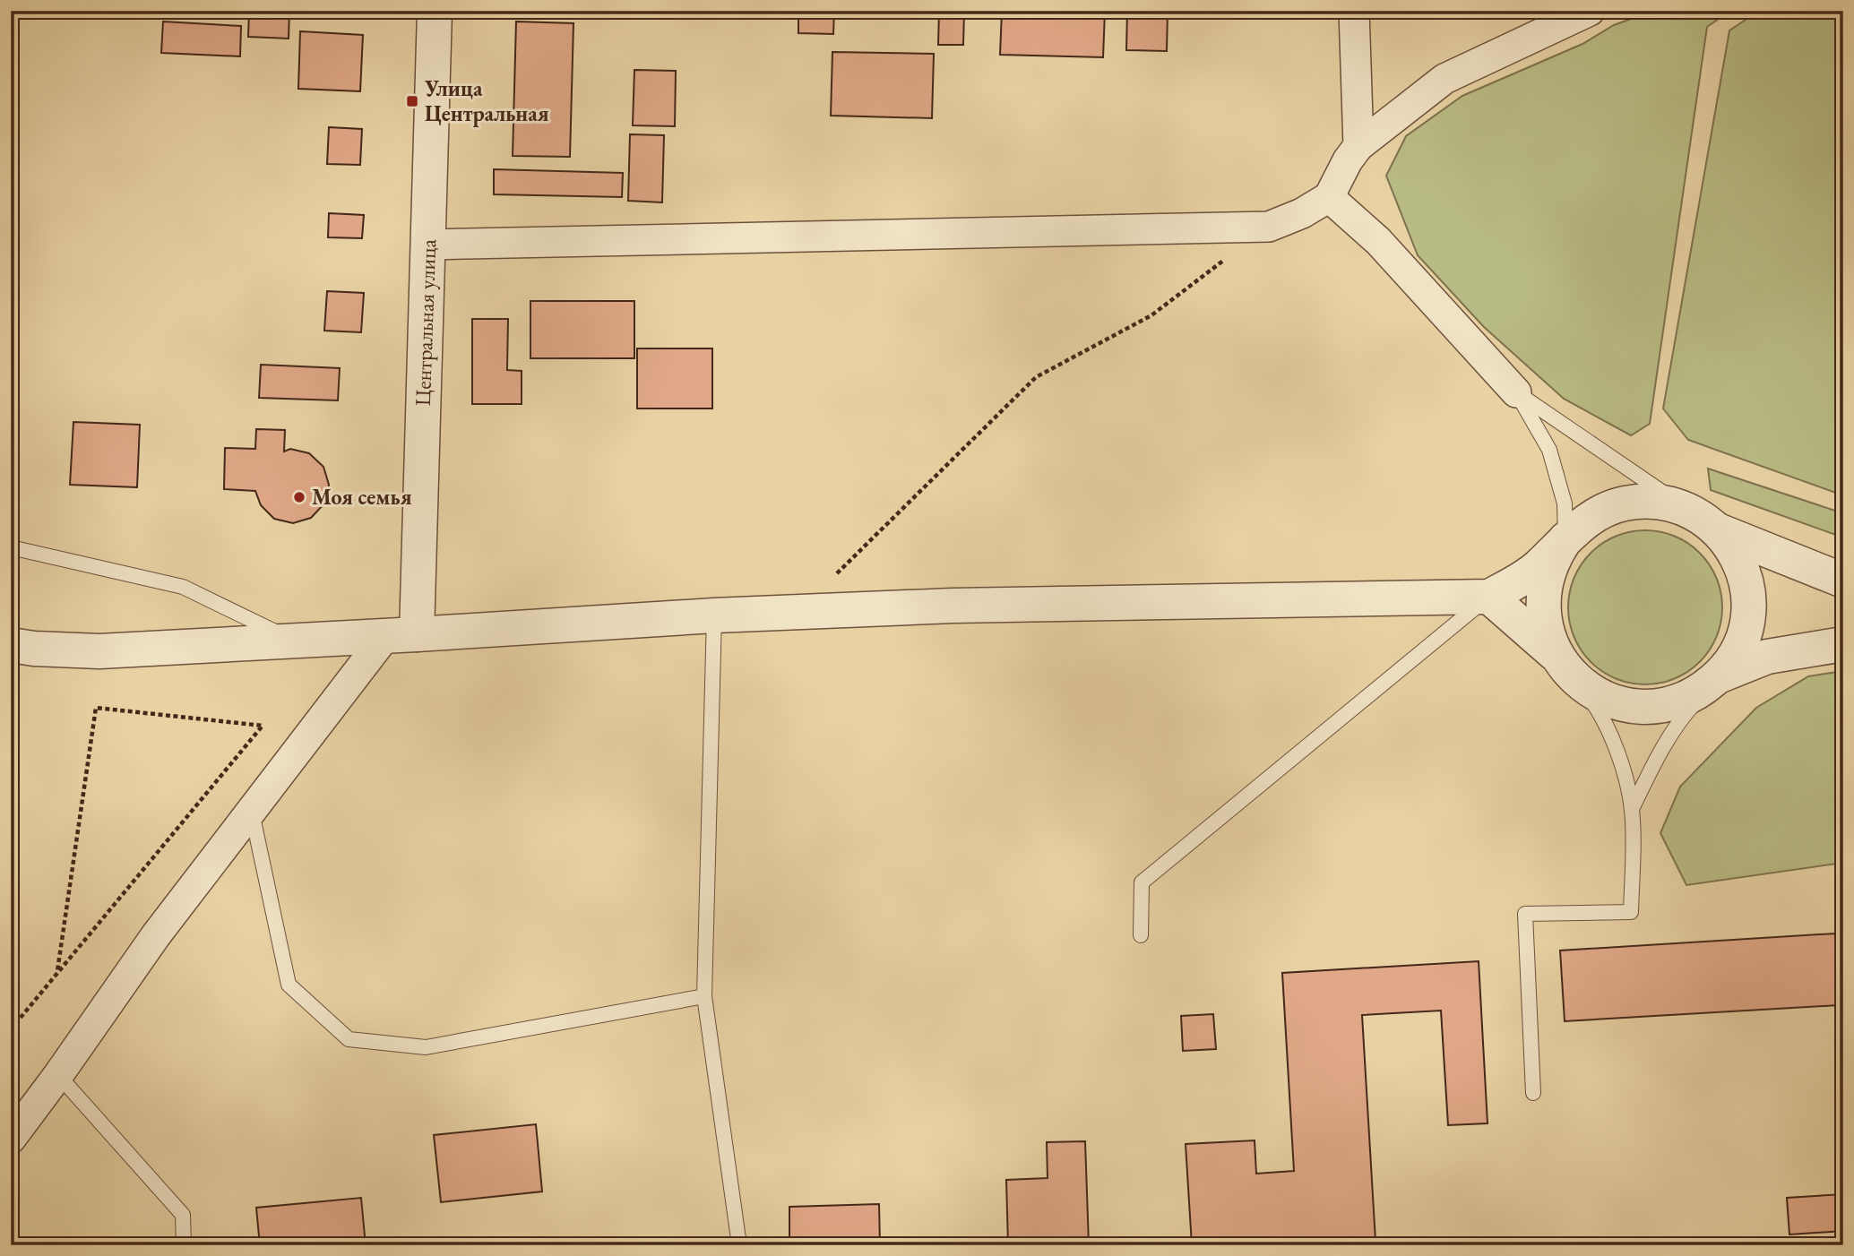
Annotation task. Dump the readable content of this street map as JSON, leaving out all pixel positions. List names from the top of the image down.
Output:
{
  "streets": {
    "street": ["Центральная улица"]
  },
  "places": {
    "transit": ["Улица Центральная"],
    "other": ["Моя семья"]
  }
}
